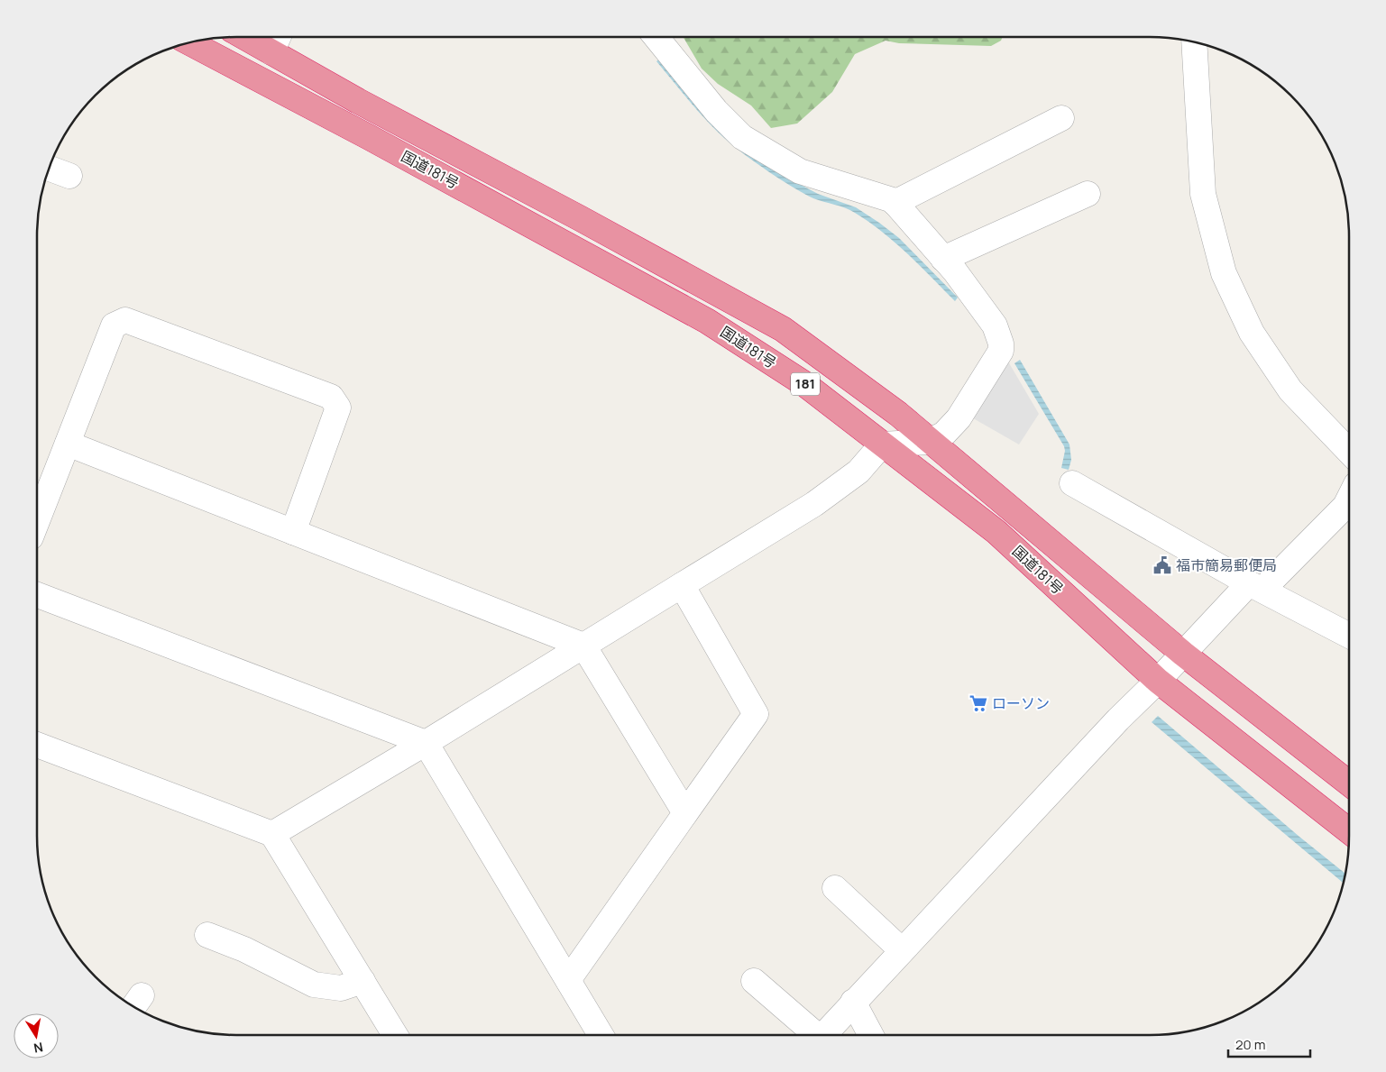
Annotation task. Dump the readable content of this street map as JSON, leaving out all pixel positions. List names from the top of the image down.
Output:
{
  "streets": {
    "highway": ["国道181号", "181"]
  },
  "places": {
    "public building": ["福市簡易郵便局"],
    "supermarket": ["ローソン"]
  },
  "scale_bar": "20 m",
  "north": "bottom"
}
